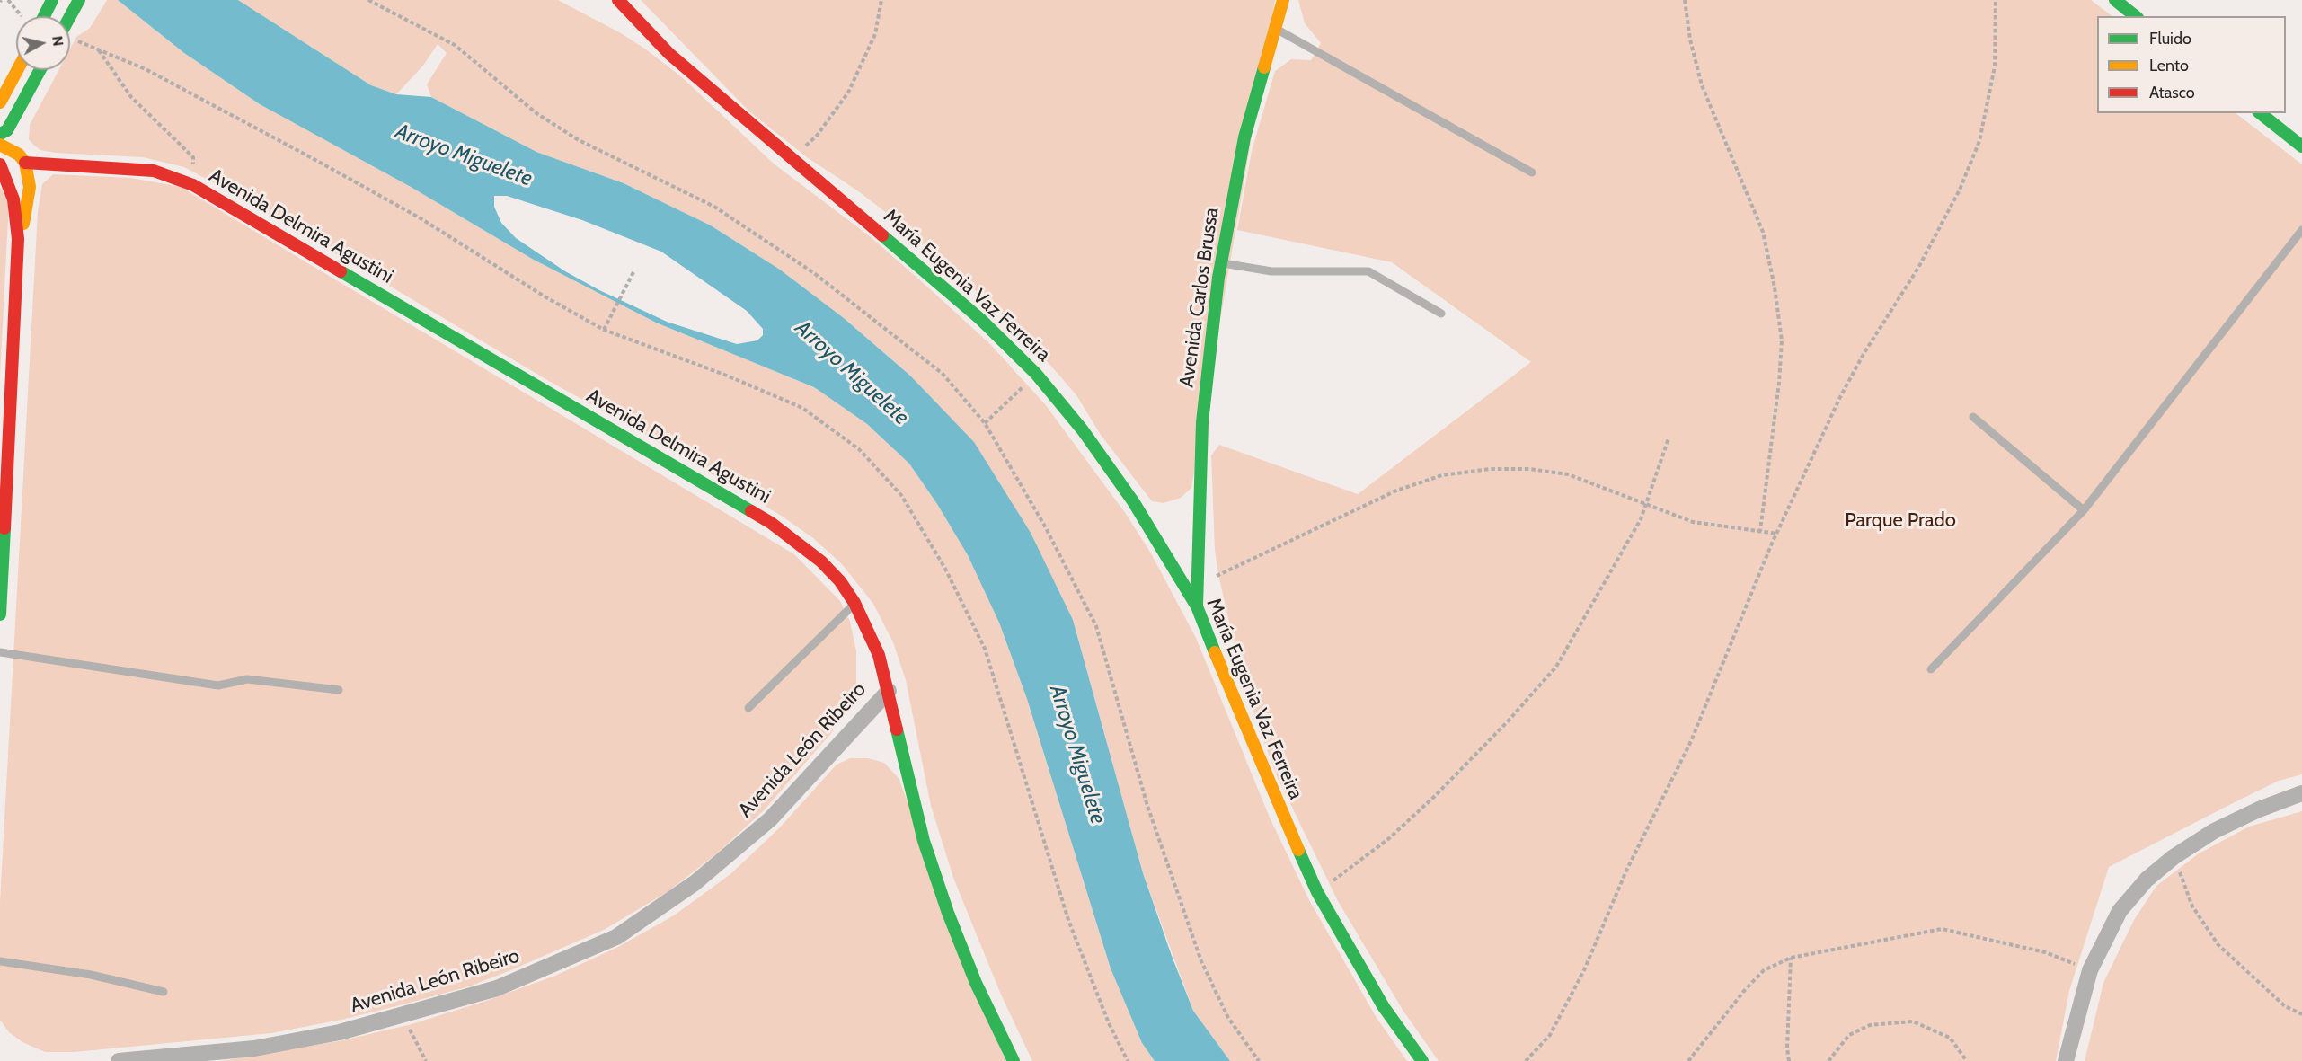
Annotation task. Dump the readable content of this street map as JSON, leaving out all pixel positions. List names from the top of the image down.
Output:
{
  "streets": {
    "street": [
      "Avenida Delmira Agustini",
      "María Eugenia Vaz Ferreira",
      "Avenida Carlos Brussa",
      "Avenida León Ribeiro"
    ]
  },
  "crossings": [
    ["Avenida Delmira Agustini", "Avenida León Ribeiro"],
    ["María Eugenia Vaz Ferreira", "Avenida Carlos Brussa"]
  ],
  "water": ["Arroyo Miguelete"],
  "parks": ["Parque Prado"],
  "legend": ["Fluido", "Lento", "Atasco"],
  "north": "right"
}
